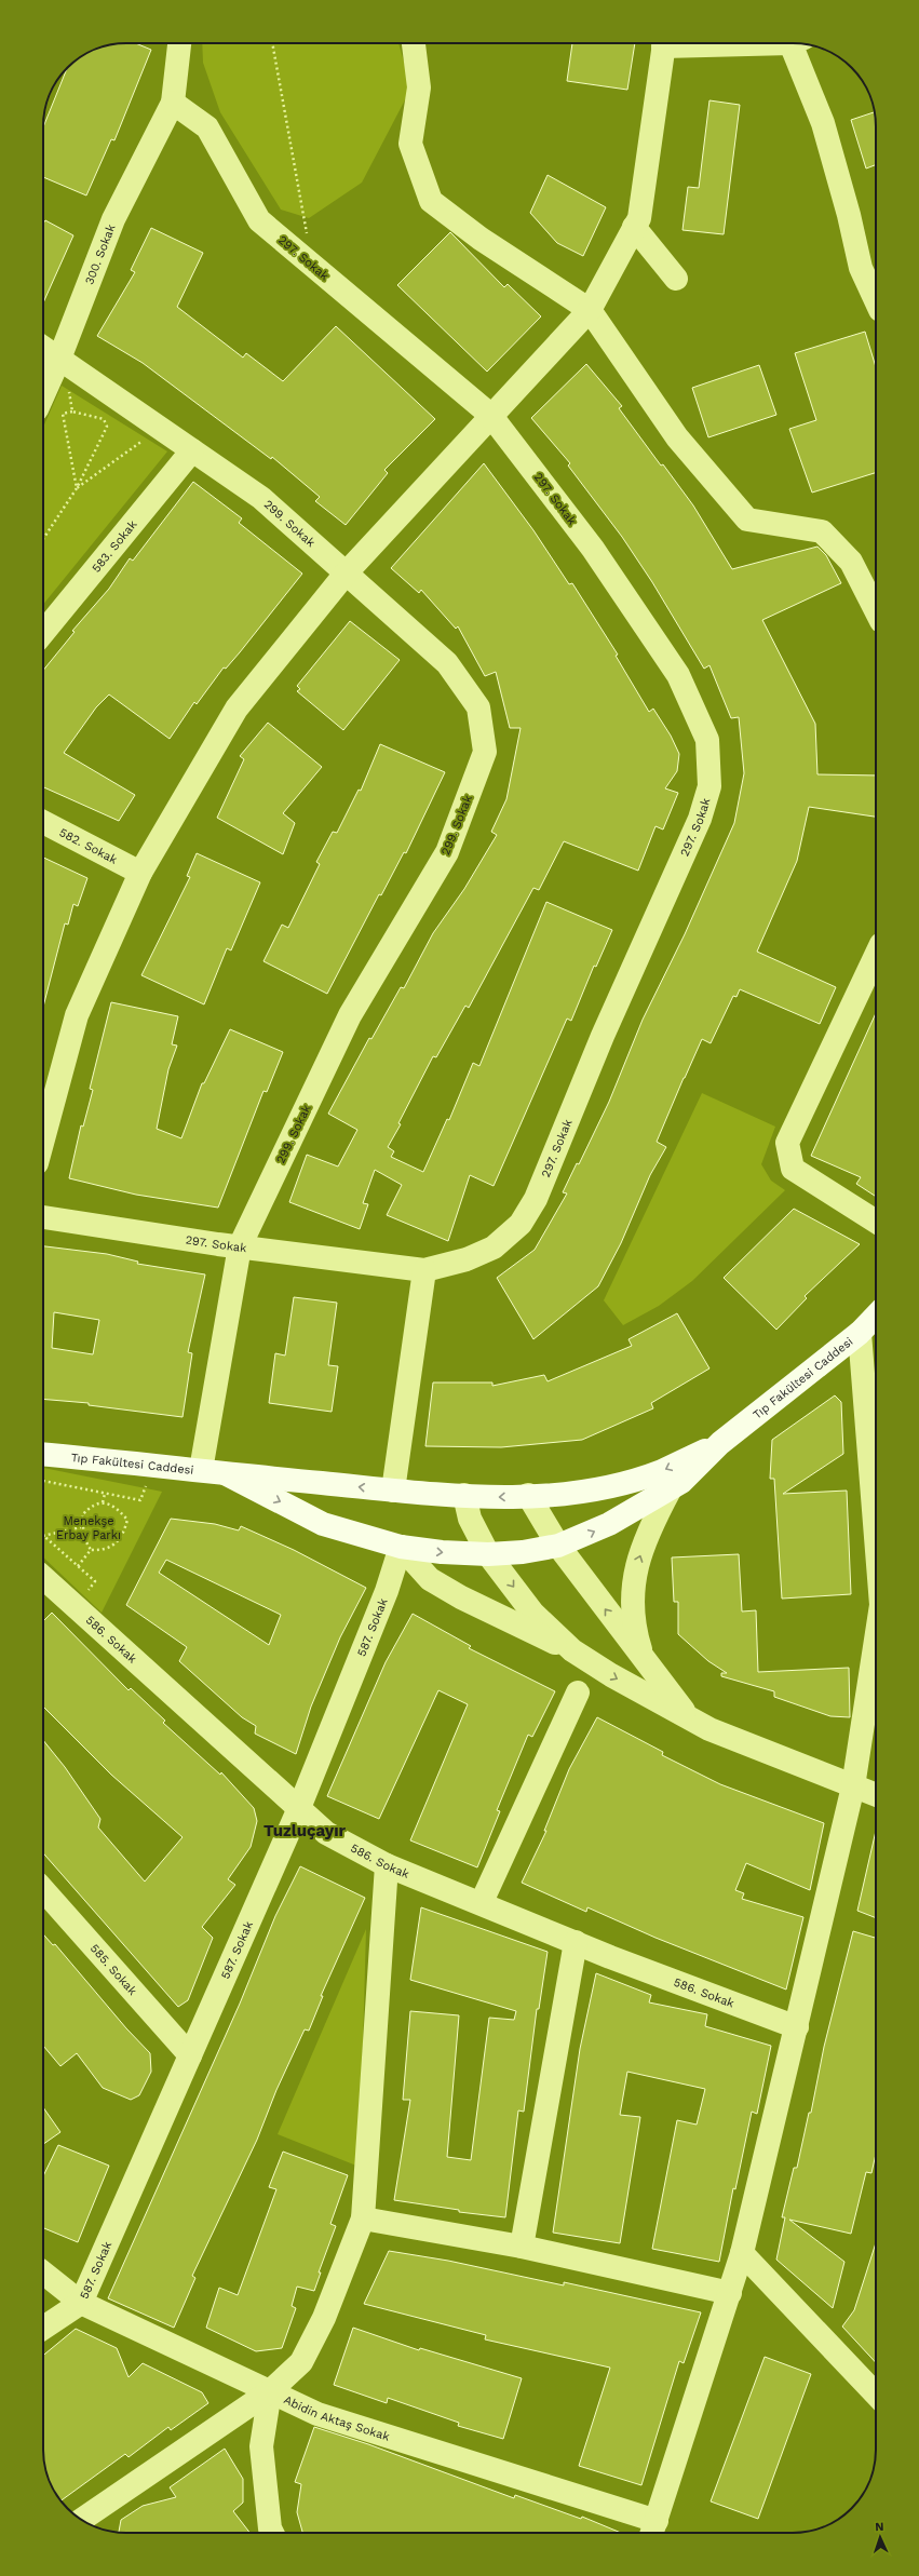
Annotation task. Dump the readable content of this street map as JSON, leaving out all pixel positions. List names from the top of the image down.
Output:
{
  "streets": {
    "main road": ["Tıp Fakültesi Caddesi"],
    "street": [
      "300. Sokak",
      "297. Sokak",
      "299. Sokak",
      "583. Sokak",
      "582. Sokak",
      "587. Sokak",
      "586. Sokak",
      "585. Sokak",
      "Abidin Aktaş Sokak"
    ]
  },
  "crossings": [
    ["300. Sokak", "297. Sokak"],
    ["300. Sokak", "299. Sokak"],
    ["297. Sokak", "299. Sokak"],
    ["299. Sokak", "583. Sokak"],
    ["299. Sokak", "Tıp Fakültesi Caddesi"],
    ["587. Sokak", "586. Sokak"],
    ["587. Sokak", "585. Sokak"],
    ["587. Sokak", "Abidin Aktaş Sokak"]
  ],
  "districts": ["Tuzluçayır"],
  "parks": ["Menekşe Erbay Parkı"],
  "north": "top"
}
